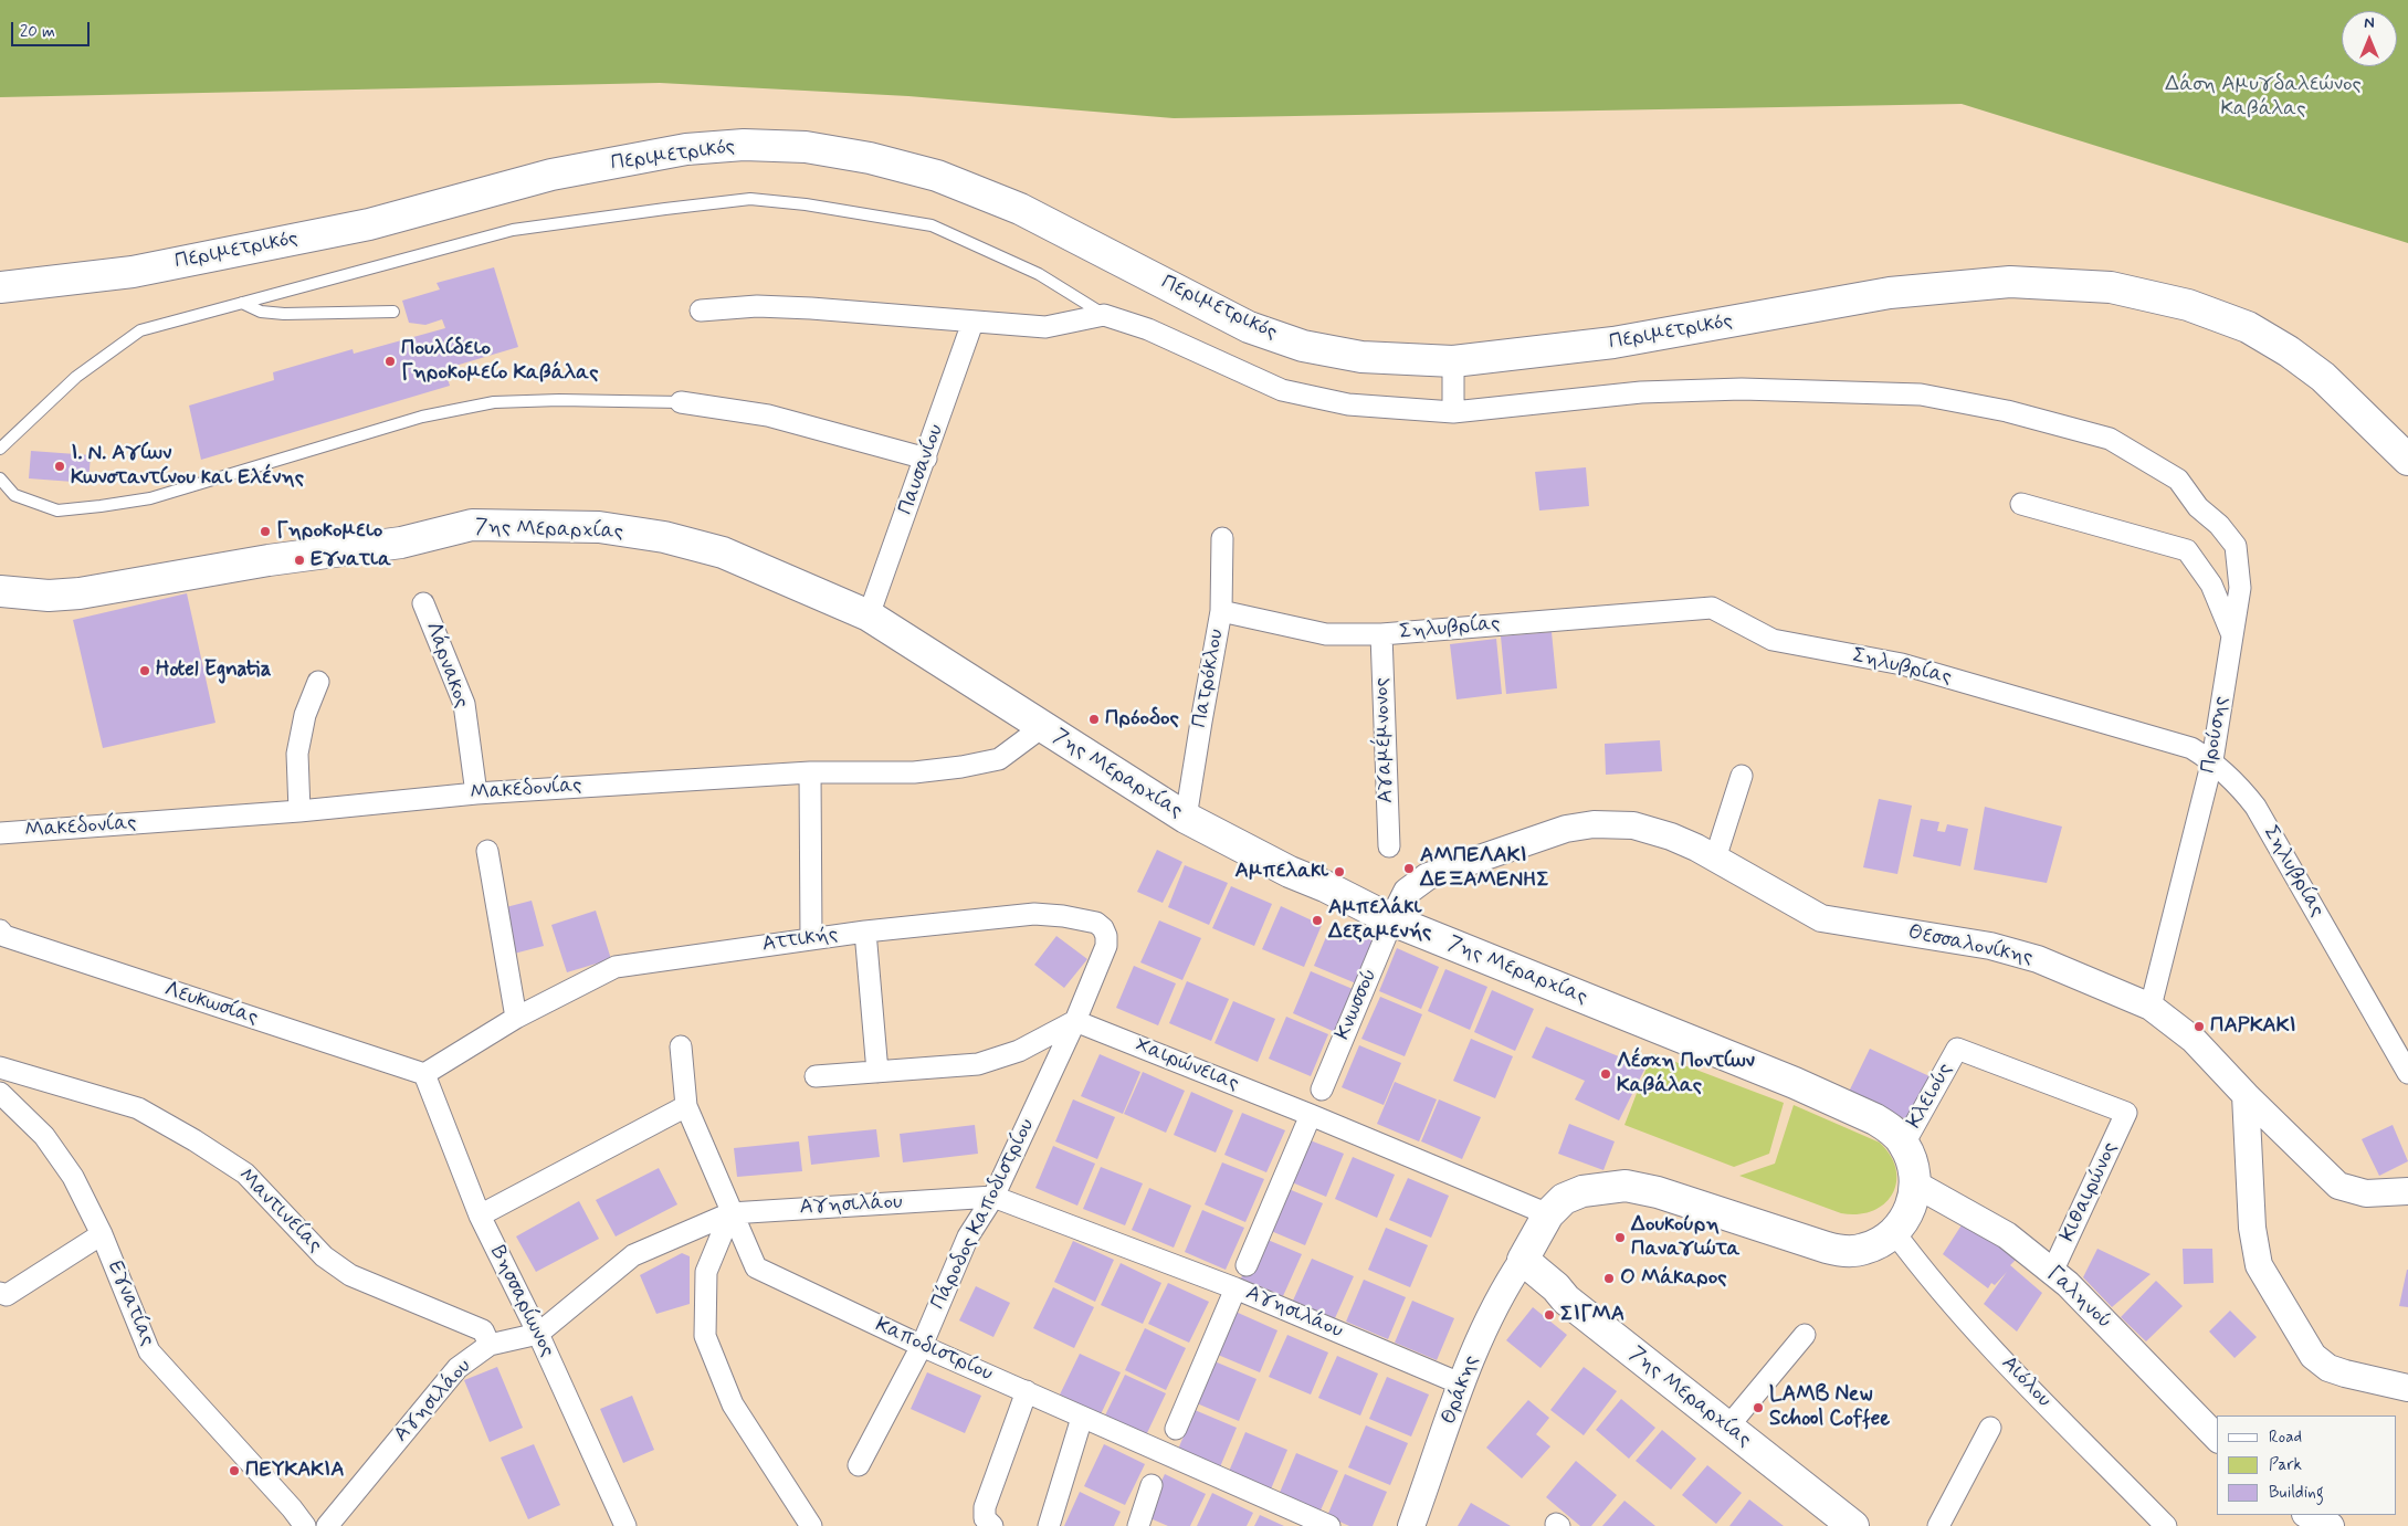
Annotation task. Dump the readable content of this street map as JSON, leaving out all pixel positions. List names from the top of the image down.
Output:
{
  "streets": {
    "main road": ["Περιμετρικός", "7ης Μεραρχίας"],
    "street": [
      "Παυσανίου",
      "Σηλυβρίας",
      "Λάρνακος",
      "Πατρόκλου",
      "Προύσης",
      "Αγαμέμνονος",
      "Μακεδονίας",
      "Αττικής",
      "Θεσσαλονίκης",
      "Λευκωσίας",
      "Κνωσσού",
      "Χαιρώνειας",
      "Κλειούς",
      "Κιθαιρώνος",
      "Αγησιλάου",
      "Μαντινείας",
      "Πάροδος Καποδιστρίου",
      "Γαληνού",
      "Βησσαρίωνος",
      "Εγνατίας",
      "Καποδιστρίου",
      "Αιόλου",
      "Θράκης"
    ]
  },
  "crossings": [
    ["Παυσανίου", "7ης Μεραρχίας"],
    ["7ης Μεραρχίας", "Πατρόκλου"],
    ["7ης Μεραρχίας", "Μακεδονίας"],
    ["7ης Μεραρχίας", "Θεσσαλονίκης"],
    ["7ης Μεραρχίας", "Κνωσσού"],
    ["7ης Μεραρχίας", "Χαιρώνειας"],
    ["7ης Μεραρχίας", "Κλειούς"],
    ["7ης Μεραρχίας", "Γαληνού"],
    ["7ης Μεραρχίας", "Αιόλου"],
    ["7ης Μεραρχίας", "Θράκης"],
    ["Σηλυβρίας", "Πατρόκλου"],
    ["Σηλυβρίας", "Προύσης"],
    ["Σηλυβρίας", "Αγαμέμνονος"],
    ["Λάρνακος", "Μακεδονίας"],
    ["Προύσης", "Θεσσαλονίκης"],
    ["Αττικής", "Λευκωσίας"],
    ["Αττικής", "Χαιρώνειας"],
    ["Αττικής", "Πάροδος Καποδιστρίου"],
    ["Αττικής", "Βησσαρίωνος"],
    ["Θεσσαλονίκης", "Κνωσσού"],
    ["Λευκωσίας", "Βησσαρίωνος"],
    ["Χαιρώνειας", "Πάροδος Καποδιστρίου"],
    ["Κλειούς", "Κιθαιρώνος"],
    ["Κιθαιρώνος", "Γαληνού"],
    ["Αγησιλάου", "Μαντινείας"],
    ["Αγησιλάου", "Πάροδος Καποδιστρίου"],
    ["Αγησιλάου", "Βησσαρίωνος"],
    ["Αγησιλάου", "Καποδιστρίου"],
    ["Αγησιλάου", "Θράκης"],
    ["Πάροδος Καποδιστρίου", "Καποδιστρίου"]
  ],
  "parks": ["Δάση Αμυγδαλεώνος Καβάλας"],
  "places": [
    "Πουλίδειο Γηροκομείο Καβάλας",
    "Ι. Ν. Αγίων Κωνσταντίνου και Ελένης",
    "Γηροκομειο",
    "Εγνατια",
    "Hotel Egnatia",
    "Πρόοδος",
    "ΑΜΠΕΛΑΚΙ ΔΕΞΑΜΕΝΗΣ",
    "Αμπελακι",
    "Αμπελάκι Δεξαμενής",
    "ΠΑΡΚΑΚΙ",
    "Λέσχη Ποντίων Καβάλας",
    "Δουκούρη Παναγιώτα",
    "Ο Μάκαρος",
    "ΣΙΓΜΑ",
    "LAMB New School Coffee",
    "ΠΕΥΚΑΚΙΑ"
  ],
  "legend": ["Road", "Park", "Building"],
  "scale_bar": "20 m",
  "north": "top"
}
